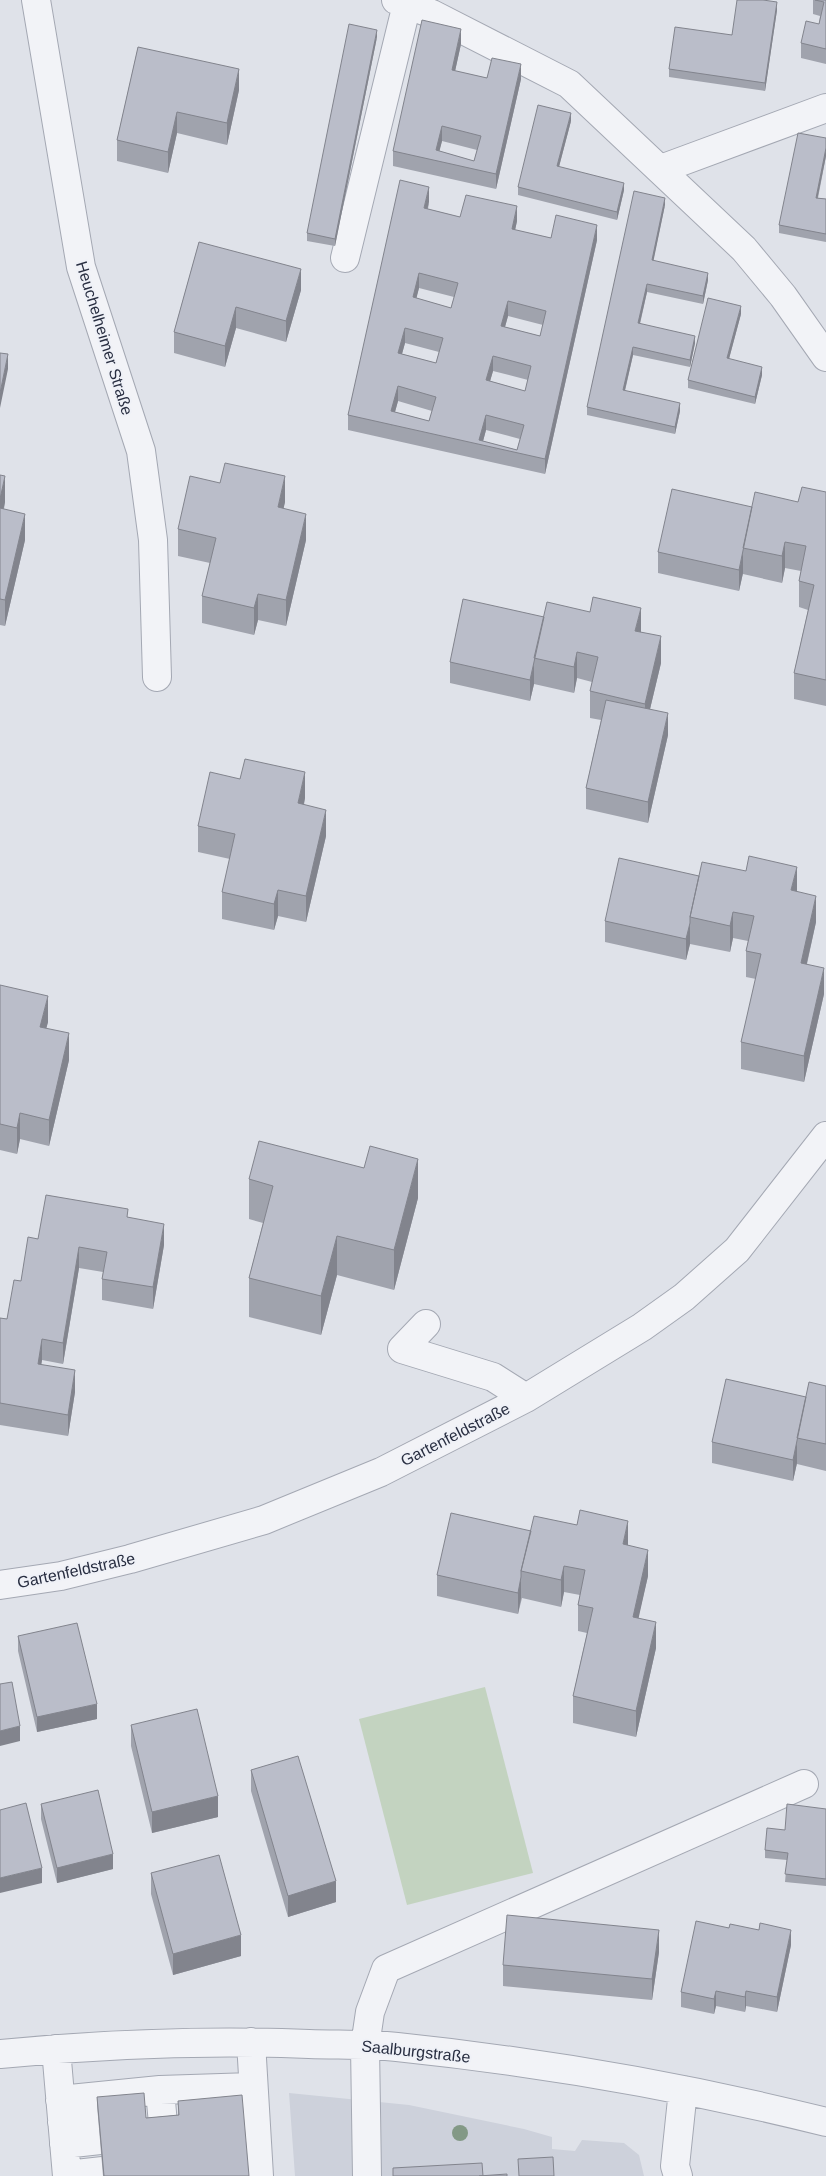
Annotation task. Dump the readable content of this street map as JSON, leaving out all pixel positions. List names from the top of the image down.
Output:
{
  "streets": {
    "street": ["Heuchelheimer Straße", "Gartenfeldstraße", "Saalburgstraße"]
  }
}
